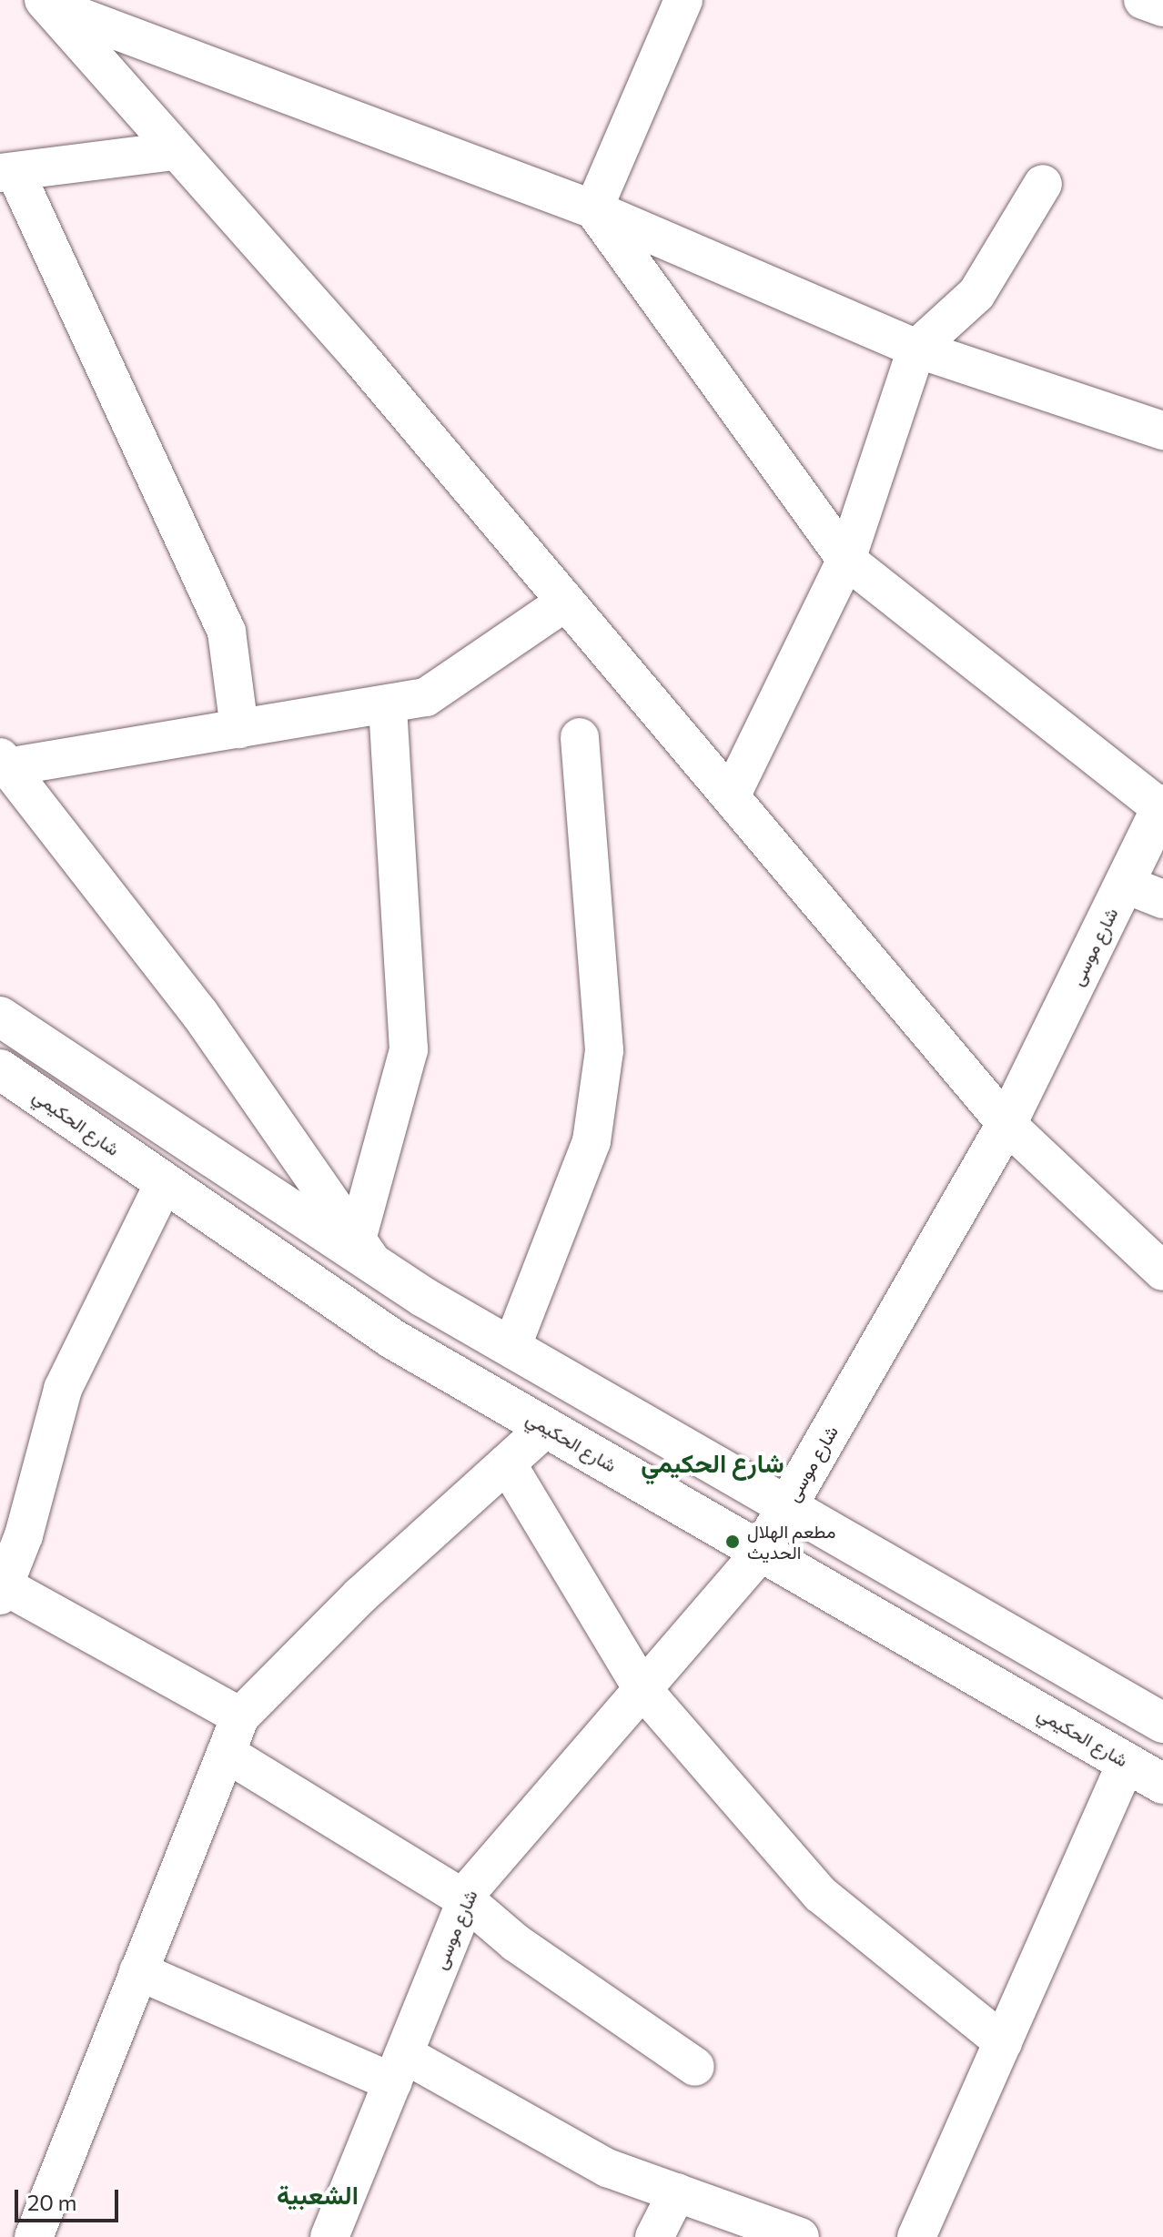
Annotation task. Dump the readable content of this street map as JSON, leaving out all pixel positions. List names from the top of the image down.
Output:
{
  "streets": {
    "street": ["شارع موسى", "شارع الحكيمي"]
  },
  "crossings": [
    ["شارع موسى", "شارع الحكيمي"]
  ],
  "districts": ["شارع الحكيمي", "الشعبية"],
  "places": ["مطعم الهلال الحديث"],
  "scale_bar": "20 m"
}
